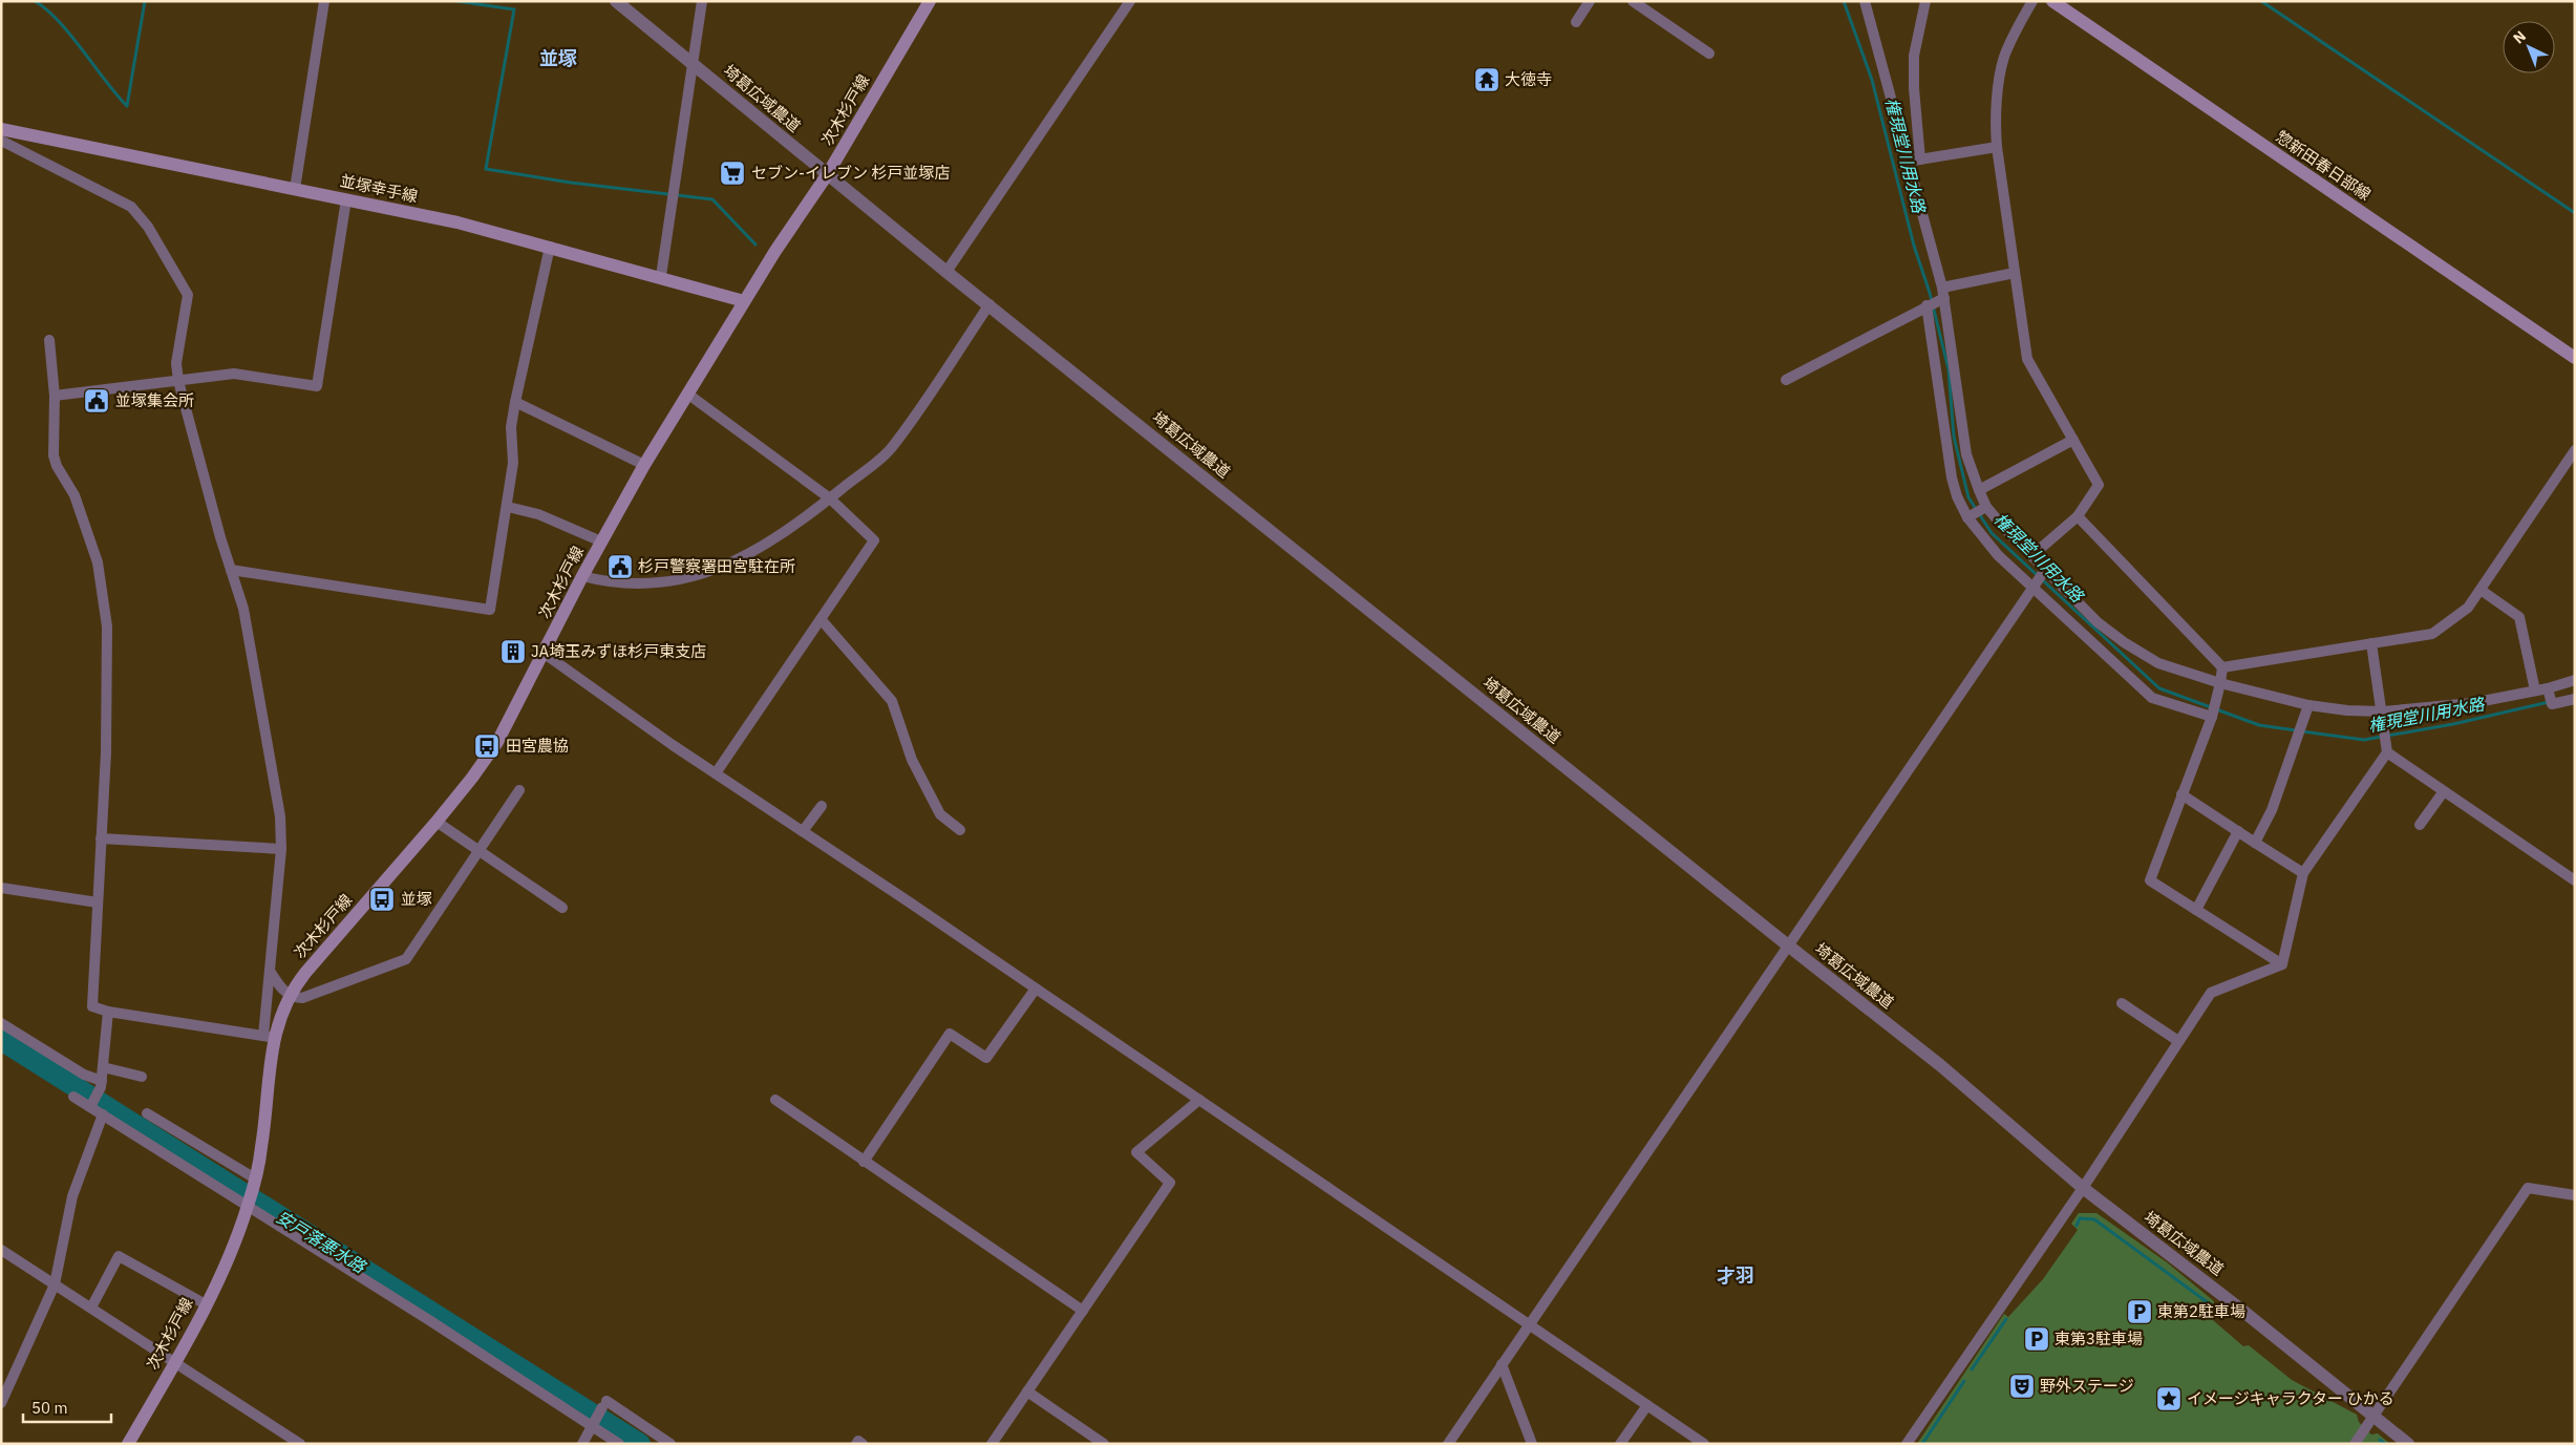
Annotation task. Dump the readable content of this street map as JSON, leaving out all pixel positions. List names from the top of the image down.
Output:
{
  "streets": {
    "main road": ["次木杉戸線", "惣新田春日部線", "並塚幸手線"],
    "street": ["埼葛広域農道"]
  },
  "crossings": [
    ["埼葛広域農道", "次木杉戸線"],
    ["次木杉戸線", "並塚幸手線"]
  ],
  "districts": ["並塚", "才羽"],
  "water": ["権現堂川用水路", "安戸落悪水路"],
  "places": {
    "temple": ["大徳寺"],
    "supermarket": ["セブン-イレブン 杉戸並塚店"],
    "public building": ["並塚集会所", "杉戸警察署田宮駐在所"],
    "building": ["JA埼玉みずほ杉戸東支店"],
    "bus stop": ["田宮農協", "並塚"],
    "parking": ["東第2駐車場", "東第3駐車場"],
    "theatre": ["野外ステージ"],
    "place": ["イメージキャラクター ひかる"]
  },
  "scale_bar": "50 m",
  "north": "top left"
}
